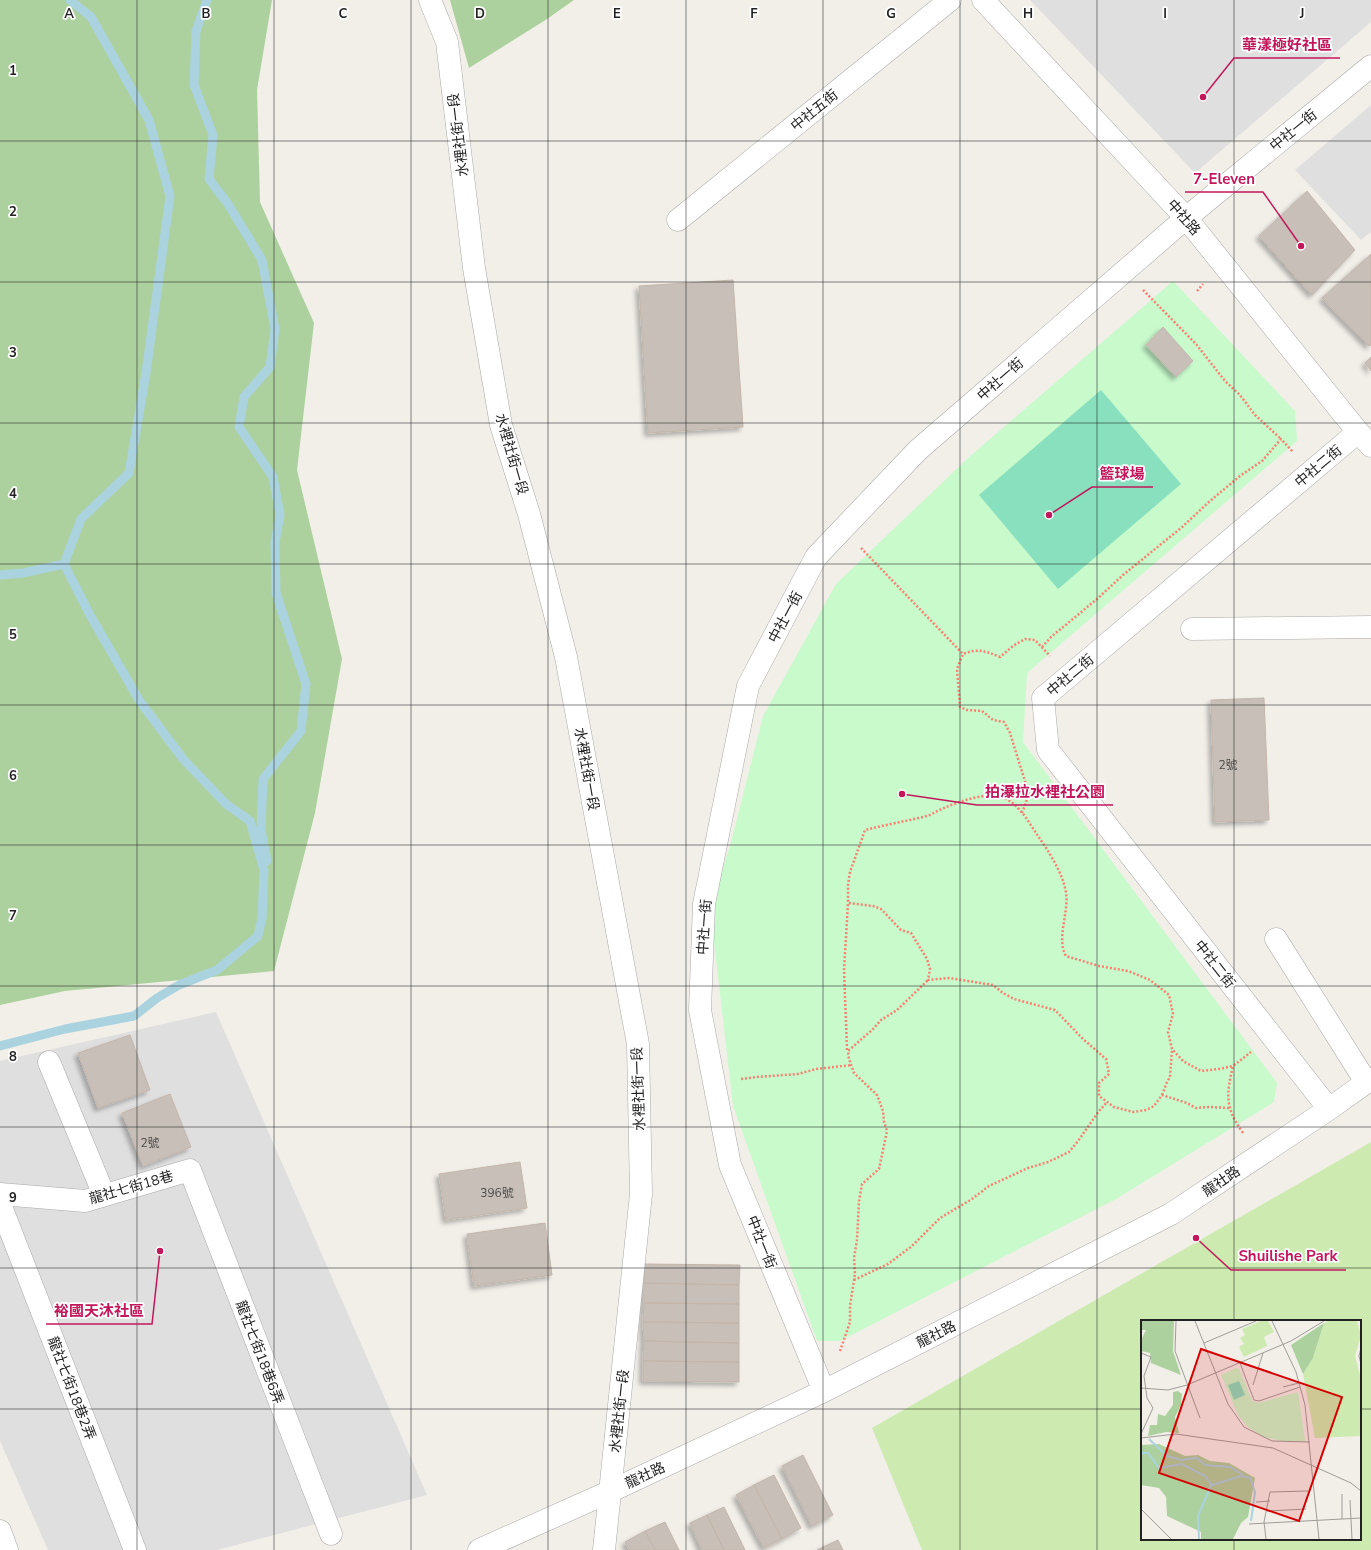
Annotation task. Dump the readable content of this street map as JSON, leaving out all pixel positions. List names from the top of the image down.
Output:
{
  "streets": {
    "street": [
      "中社五街",
      "中社一街",
      "水裡社街一段",
      "中社路",
      "中社二街",
      "龍社路",
      "龍社七街18巷",
      "龍社七街18巷6弄",
      "龍社七街18巷2弄"
    ]
  },
  "crossings": [
    ["中社一街", "中社路"],
    ["中社一街", "龍社路"],
    ["水裡社街一段", "龍社路"],
    ["中社路", "中社二街"],
    ["中社二街", "龍社路"],
    ["龍社七街18巷", "龍社七街18巷6弄"]
  ],
  "places": [
    "華漾極好社區",
    "7-Eleven",
    "籃球場",
    "拍瀑拉水裡社公園",
    "Shuilishe Park",
    "裕國天沐社區"
  ],
  "house_numbers": ["2號", "2號", "396號"],
  "grid": {
    "columns": [
      "A",
      "B",
      "C",
      "D",
      "E",
      "F",
      "G",
      "H",
      "I",
      "J"
    ],
    "rows": [
      "1",
      "2",
      "3",
      "4",
      "5",
      "6",
      "7",
      "8",
      "9"
    ]
  }
}
